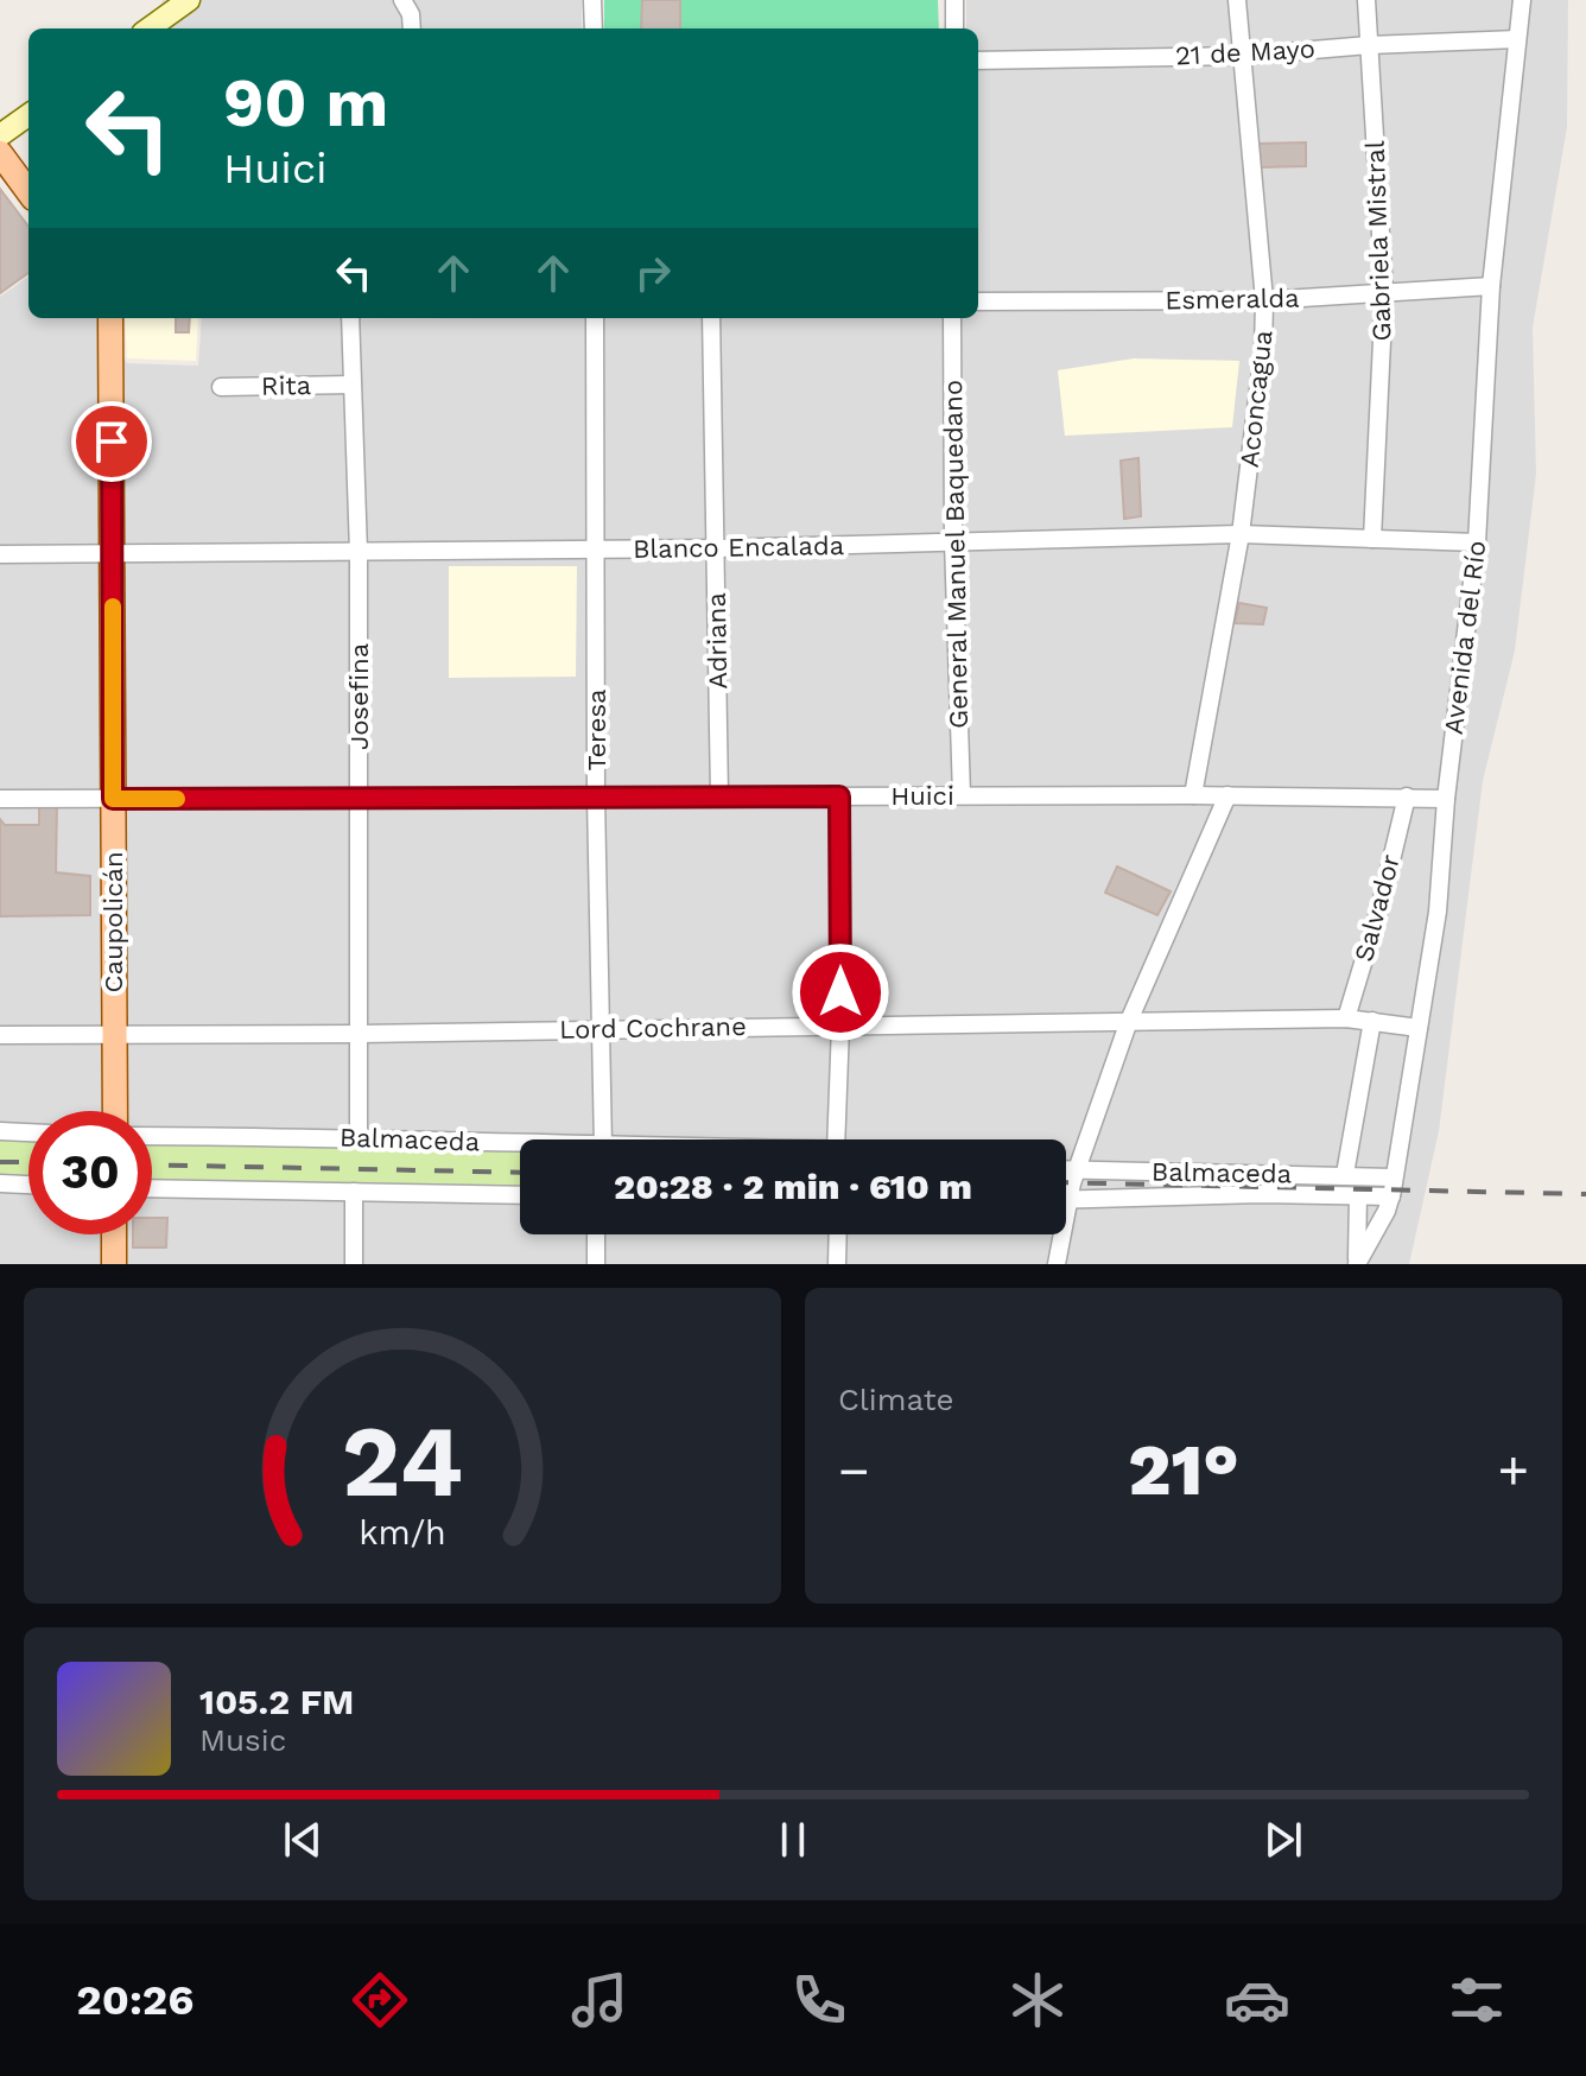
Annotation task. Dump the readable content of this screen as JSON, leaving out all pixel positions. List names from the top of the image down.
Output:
{
  "streets": {
    "main road": ["Caupolicán"],
    "street": [
      "21 de Mayo",
      "Gabriela Mistral",
      "Esmeralda",
      "Rita",
      "Aconcagua",
      "Blanco Encalada",
      "General Manuel Baquedano",
      "Avenida del Río",
      "Adriana",
      "Josefina",
      "Teresa",
      "Huici",
      "Salvador",
      "Lord Cochrane",
      "Balmaceda"
    ]
  },
  "crossings": [
    ["21 de Mayo", "Gabriela Mistral"],
    ["21 de Mayo", "Aconcagua"],
    ["21 de Mayo", "Avenida del Río"],
    ["Gabriela Mistral", "Esmeralda"],
    ["Gabriela Mistral", "Blanco Encalada"],
    ["Esmeralda", "Aconcagua"],
    ["Esmeralda", "Avenida del Río"],
    ["Rita", "Josefina"],
    ["Aconcagua", "Blanco Encalada"],
    ["Aconcagua", "Huici"],
    ["Blanco Encalada", "General Manuel Baquedano"],
    ["Blanco Encalada", "Avenida del Río"],
    ["Blanco Encalada", "Adriana"],
    ["Blanco Encalada", "Josefina"],
    ["Blanco Encalada", "Teresa"],
    ["Blanco Encalada", "Caupolicán"],
    ["General Manuel Baquedano", "Huici"],
    ["Avenida del Río", "Huici"],
    ["Avenida del Río", "Lord Cochrane"],
    ["Avenida del Río", "Balmaceda"],
    ["Adriana", "Huici"],
    ["Josefina", "Huici"],
    ["Josefina", "Lord Cochrane"],
    ["Josefina", "Balmaceda"],
    ["Teresa", "Huici"],
    ["Teresa", "Lord Cochrane"],
    ["Huici", "Salvador"],
    ["Huici", "Caupolicán"],
    ["Salvador", "Lord Cochrane"],
    ["Caupolicán", "Lord Cochrane"]
  ],
  "page": {
    "turn": ["90 m", "Huici"],
    "limit": "30",
    "trip": "20:28 · 2 min · 610 m",
    "tile": "Climate",
    "heat": ["−", "21°", "+"],
    "song": ["105.2 FM", "Music"],
    "tabs": "20:26",
    "gauge": ["24", "km/h"]
  }
}
